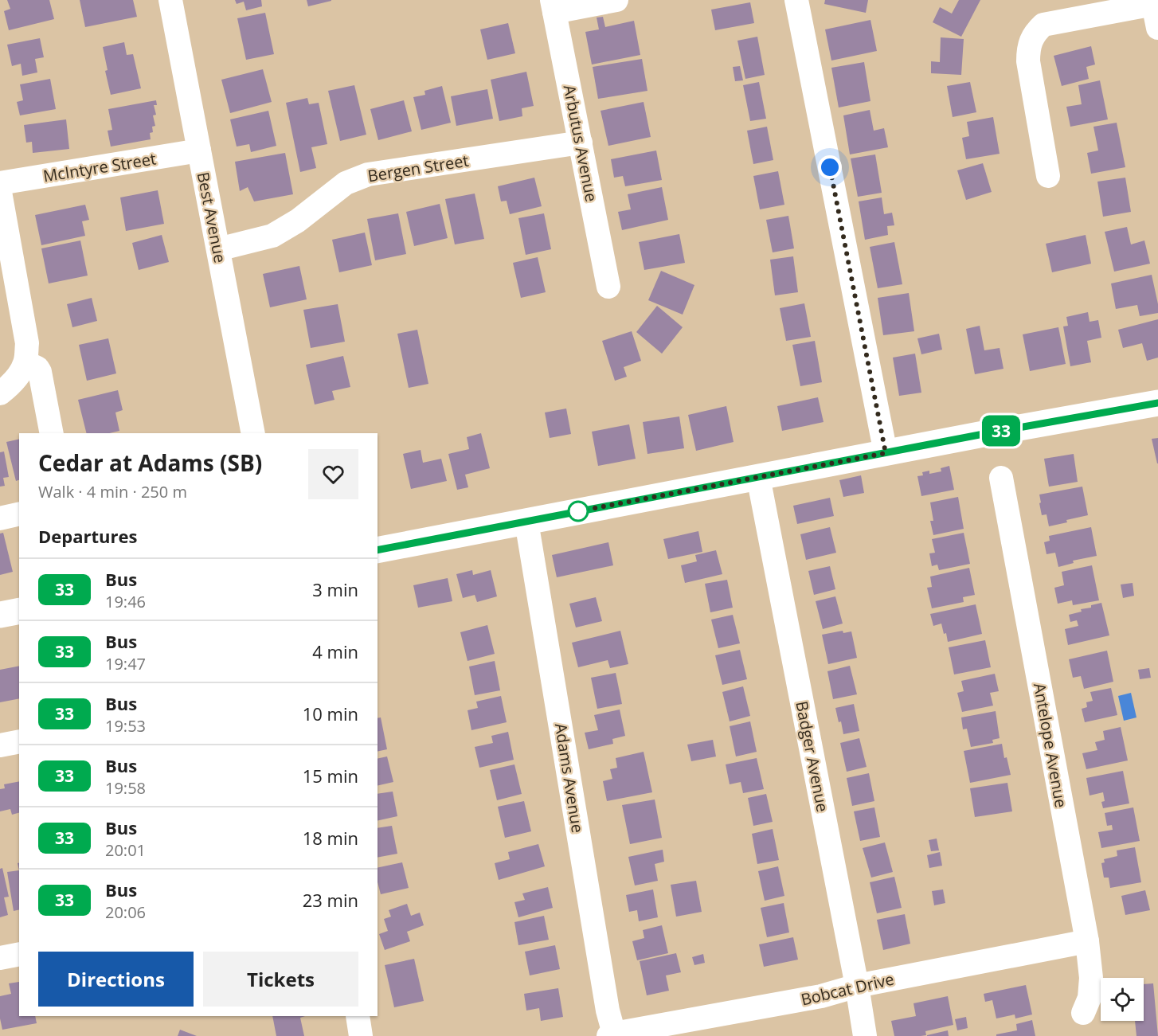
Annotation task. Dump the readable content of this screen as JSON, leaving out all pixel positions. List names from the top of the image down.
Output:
{
  "streets": {
    "street": [
      "Arbutus Avenue",
      "McIntyre Street",
      "Bergen Street",
      "Best Avenue",
      "Antelope Avenue",
      "Badger Avenue",
      "Adams Avenue",
      "Bobcat Drive"
    ]
  },
  "crossings": [
    ["Arbutus Avenue", "Bergen Street"],
    ["McIntyre Street", "Best Avenue"],
    ["Bergen Street", "Best Avenue"],
    ["Antelope Avenue", "Bobcat Drive"],
    ["Badger Avenue", "Bobcat Drive"],
    ["Adams Avenue", "Bobcat Drive"]
  ],
  "lines": ["bus line 33"],
  "page": {
    "on_map": "33",
    "heading": [
      ["Cedar at Adams (SB)", "Walk · 4 min · 250 m"],
      "Departures"
    ],
    "list": [
      {
        "mark": "33",
        "name": "Bus",
        "note": "19:46",
        "value": "3 min"
      },
      {
        "mark": "33",
        "name": "Bus",
        "note": "19:47",
        "value": "4 min"
      },
      {
        "mark": "33",
        "name": "Bus",
        "note": "19:53",
        "value": "10 min"
      },
      {
        "mark": "33",
        "name": "Bus",
        "note": "19:58",
        "value": "15 min"
      },
      {
        "mark": "33",
        "name": "Bus",
        "note": "20:01",
        "value": "18 min"
      },
      {
        "mark": "33",
        "name": "Bus",
        "note": "20:06",
        "value": "23 min"
      }
    ],
    "buttons": ["Directions", "Tickets"]
  }
}
